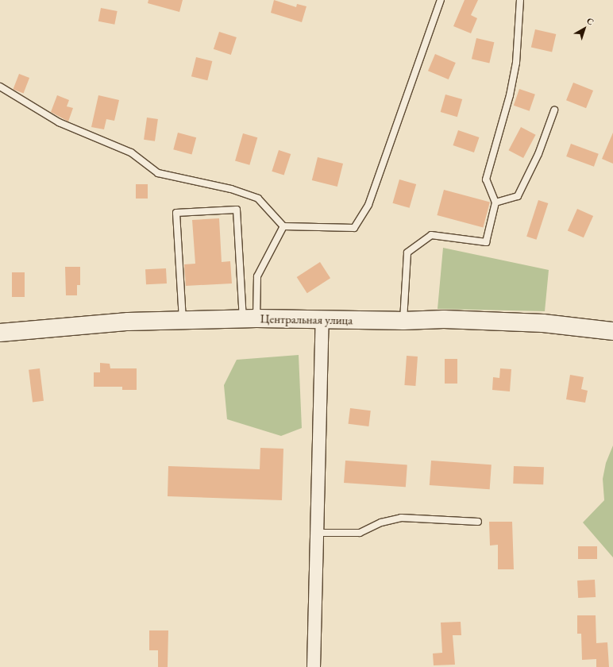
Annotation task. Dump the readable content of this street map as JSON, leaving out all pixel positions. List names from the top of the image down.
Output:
{
  "streets": {
    "street": ["Центральная улица"]
  },
  "north": "top right"
}
